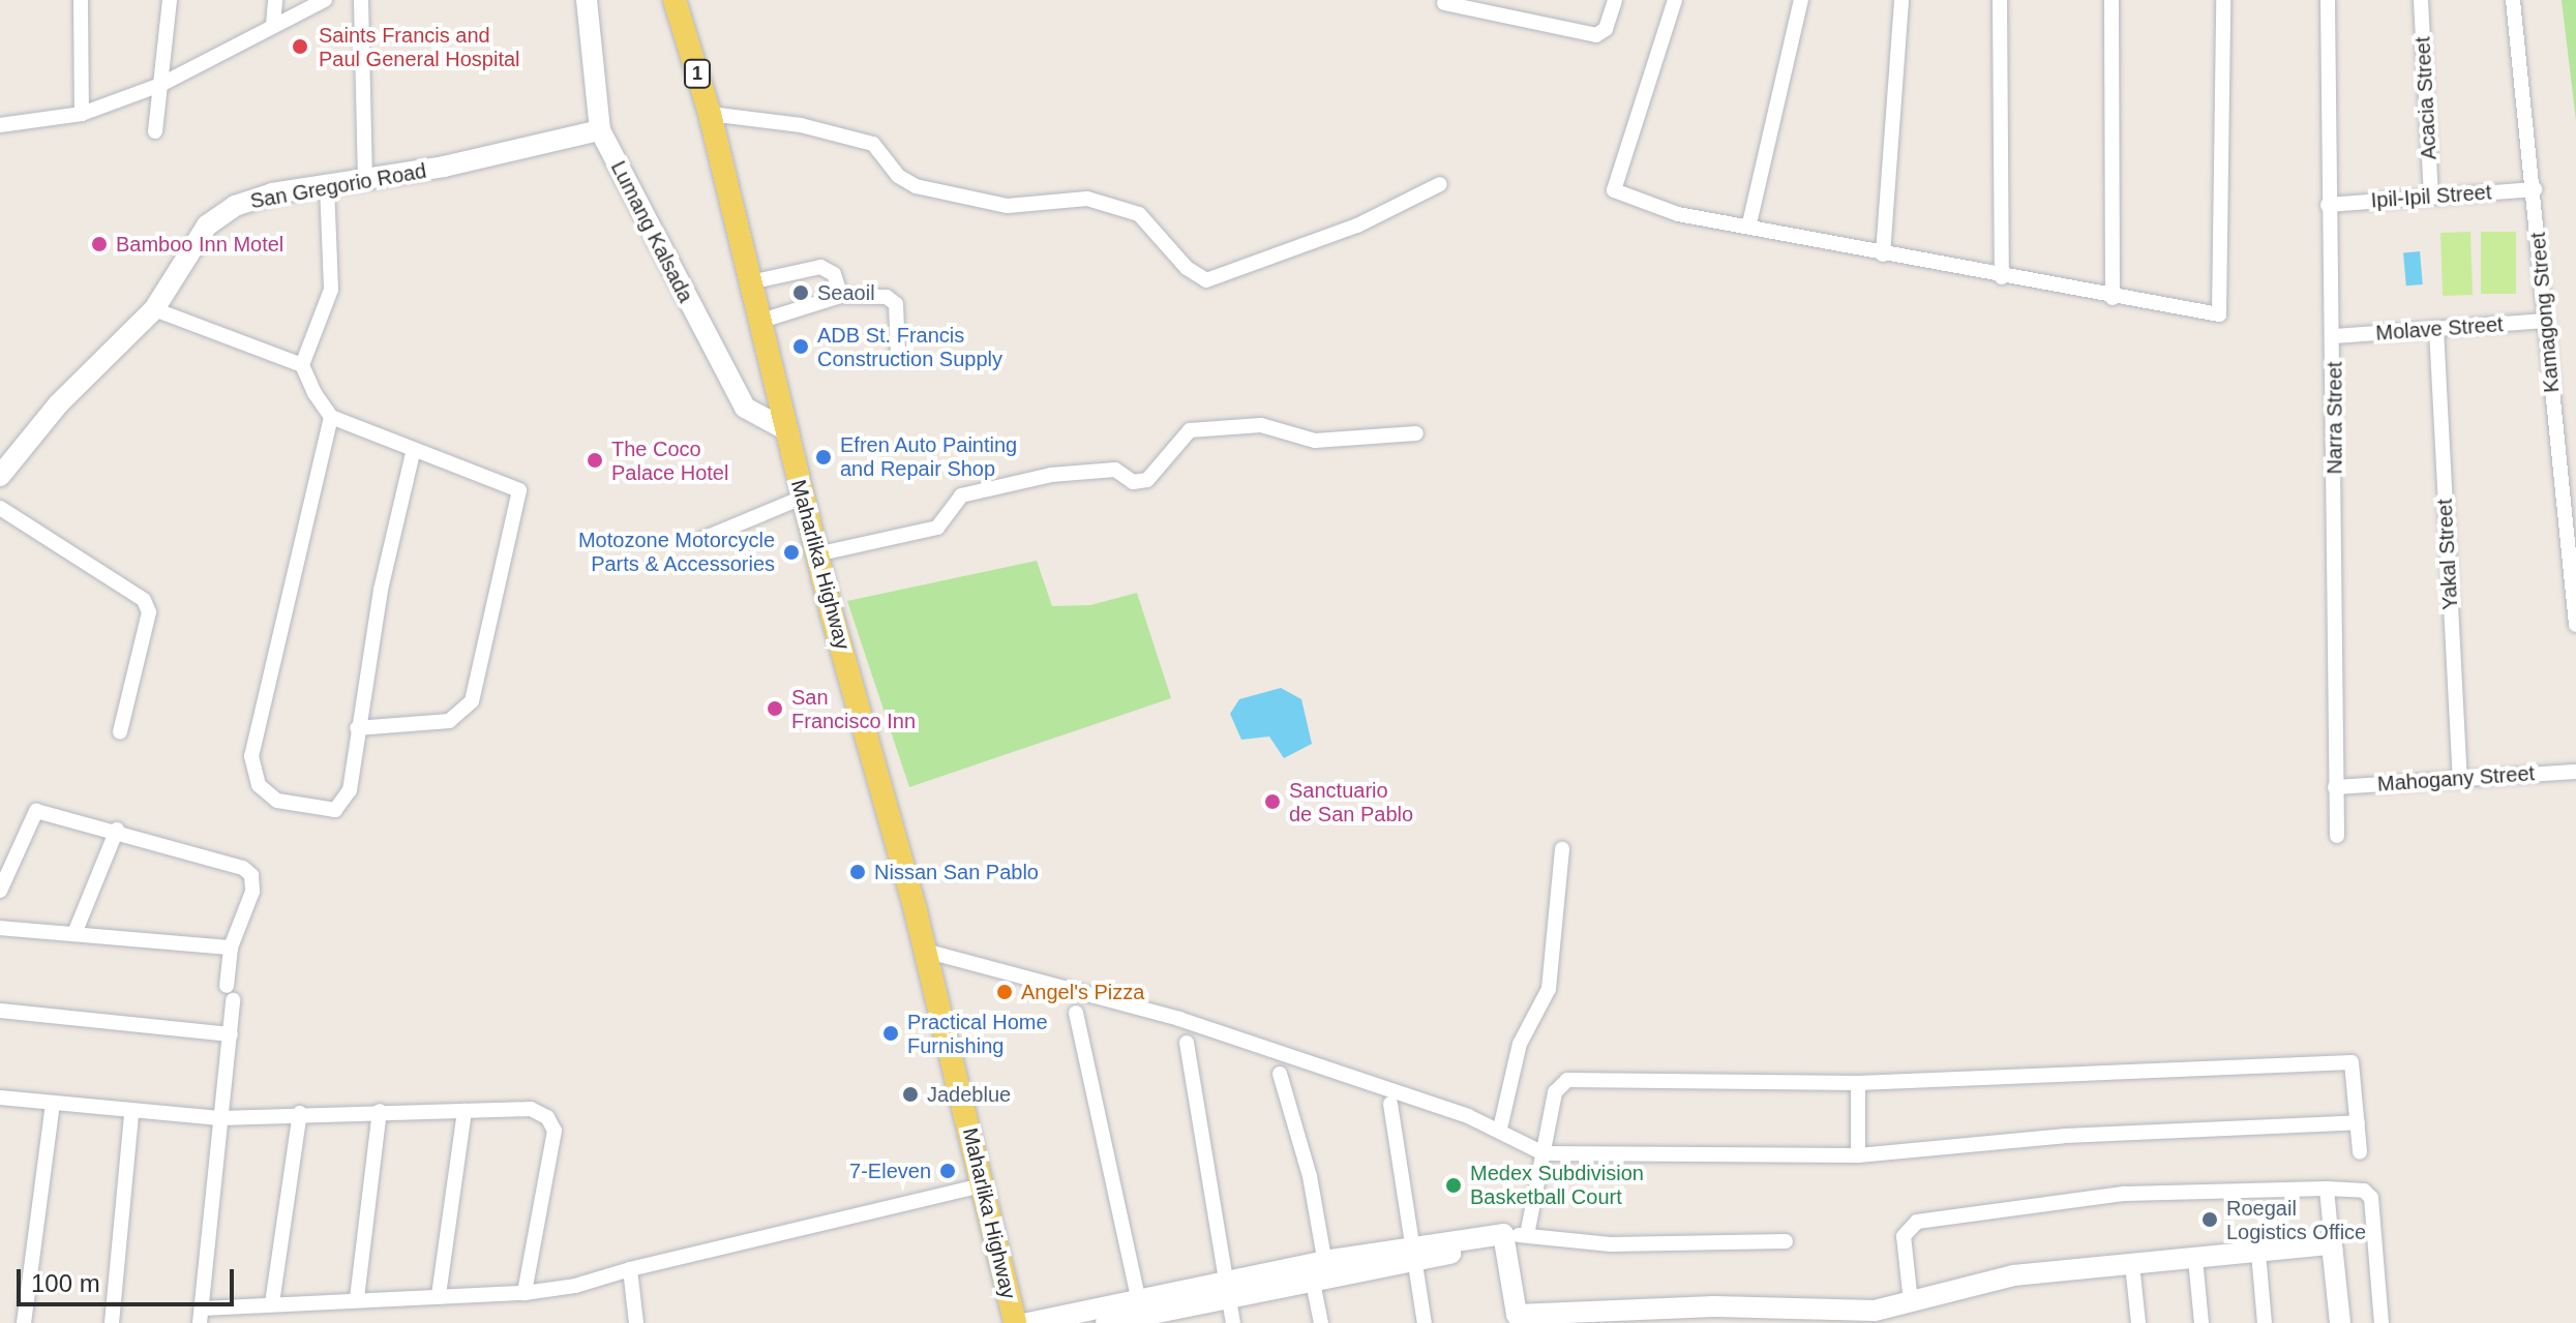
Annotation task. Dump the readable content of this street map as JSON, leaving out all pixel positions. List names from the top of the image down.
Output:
{
  "streets": {
    "main road": ["1", "Maharlika Highway"],
    "street": [
      "Acacia Street",
      "San Gregorio Road",
      "Ipil-Ipil Street",
      "Lumang Kalsada",
      "Kamagong Street",
      "Molave Street",
      "Narra Street",
      "Yakal Street",
      "Mahogany Street"
    ]
  },
  "crossings": [
    ["Acacia Street", "Ipil-Ipil Street"],
    ["San Gregorio Road", "Lumang Kalsada"],
    ["Ipil-Ipil Street", "Kamagong Street"],
    ["Ipil-Ipil Street", "Narra Street"],
    ["Lumang Kalsada", "Maharlika Highway"],
    ["Kamagong Street", "Molave Street"],
    ["Molave Street", "Narra Street"],
    ["Molave Street", "Yakal Street"],
    ["Narra Street", "Mahogany Street"],
    ["Yakal Street", "Mahogany Street"]
  ],
  "places": [
    "Saints Francis and Paul General Hospital",
    "Bamboo Inn Motel",
    "Seaoil",
    "ADB St. Francis Construction Supply",
    "Efren Auto Painting and Repair Shop",
    "The Coco Palace Hotel",
    "Motozone Motorcycle Parts & Accessories",
    "San Francisco Inn",
    "Sanctuario de San Pablo",
    "Nissan San Pablo",
    "Angel's Pizza",
    "Practical Home Furnishing",
    "Jadeblue",
    "7-Eleven",
    "Medex Subdivision Basketball Court",
    "Roegail Logistics Office"
  ],
  "scale_bar": "100 m"
}
